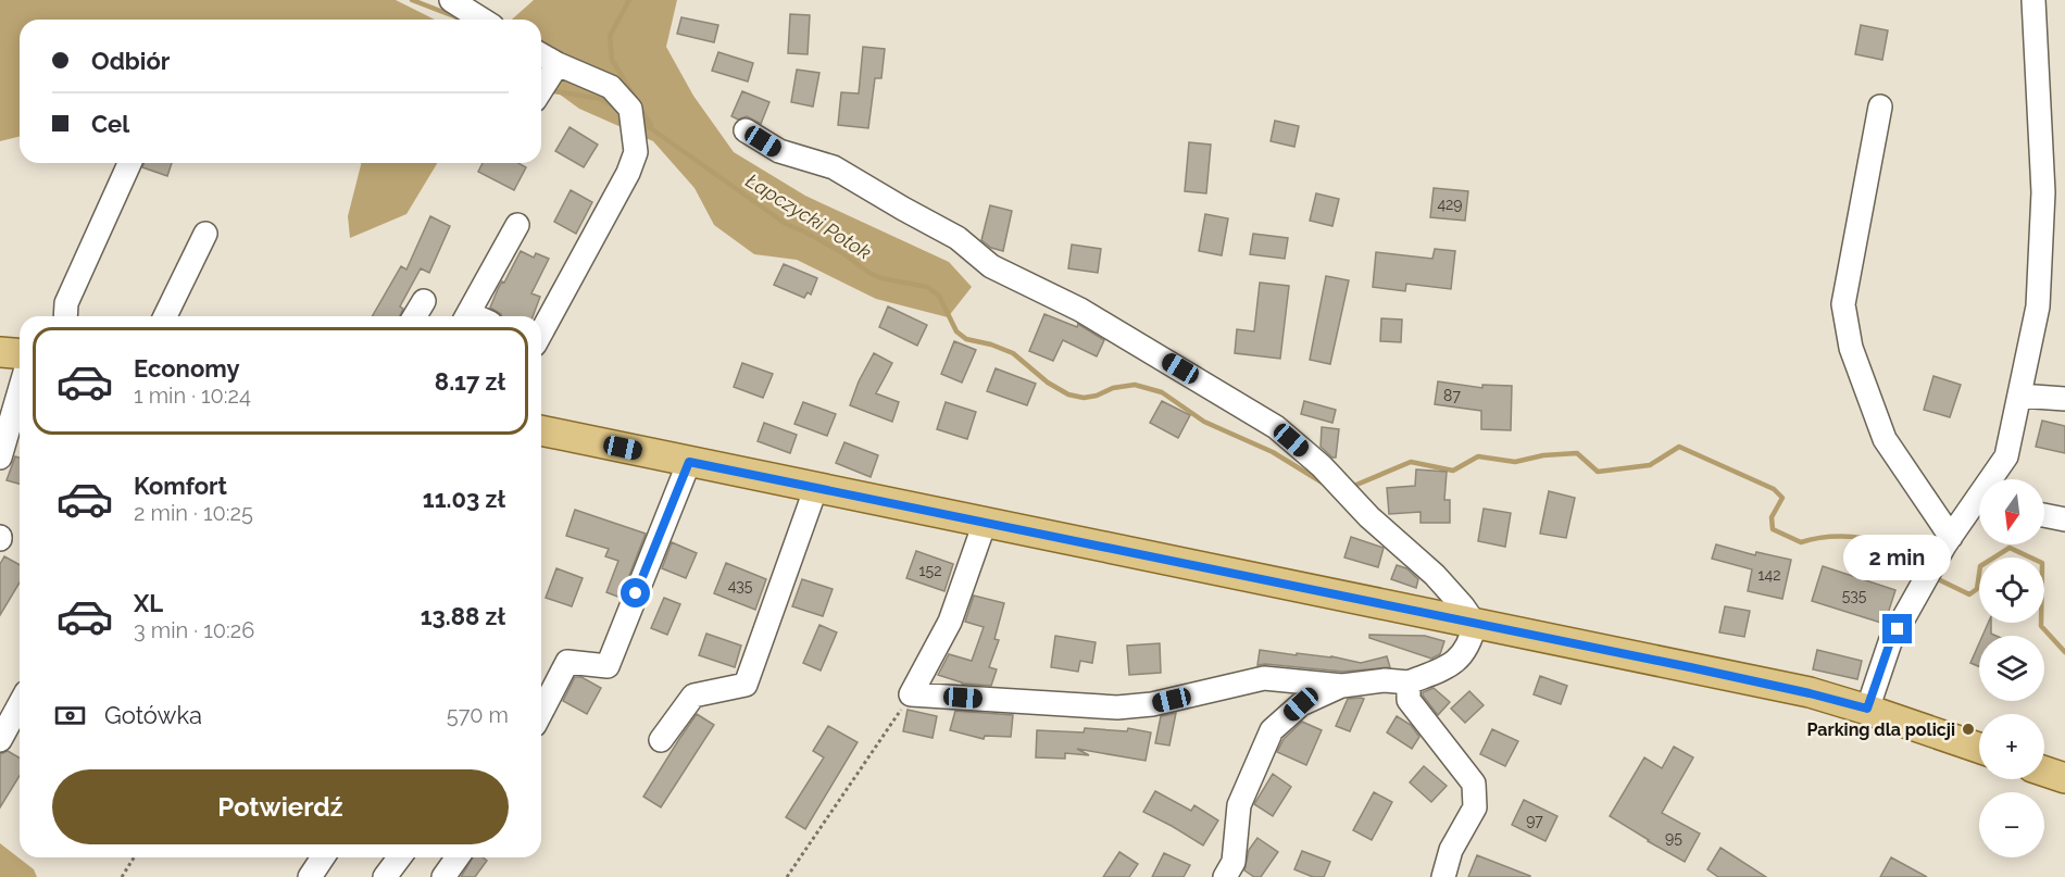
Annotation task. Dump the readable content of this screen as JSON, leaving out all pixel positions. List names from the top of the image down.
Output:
{
  "water": ["Łapczycki Potok"],
  "places": ["Parking dla policji"],
  "house_numbers": [
    "429",
    "87",
    "152",
    "142",
    "435",
    "535",
    "97",
    "95"
  ],
  "north": "bottom",
  "page": {
    "banner": ["Odbiór", "Cel"],
    "list": [
      {
        "name": "Economy",
        "note": "1 min · 10:24",
        "value": "8.17 zł"
      },
      {
        "name": "Komfort",
        "note": "2 min · 10:25",
        "value": "11.03 zł"
      },
      {
        "name": "XL",
        "note": "3 min · 10:26",
        "value": "13.88 zł"
      }
    ],
    "map_buttons": ["+", "−"],
    "bubble": "2 min",
    "pay": ["Gotówka", "570 m"],
    "buttons": "Potwierdź"
  }
}
